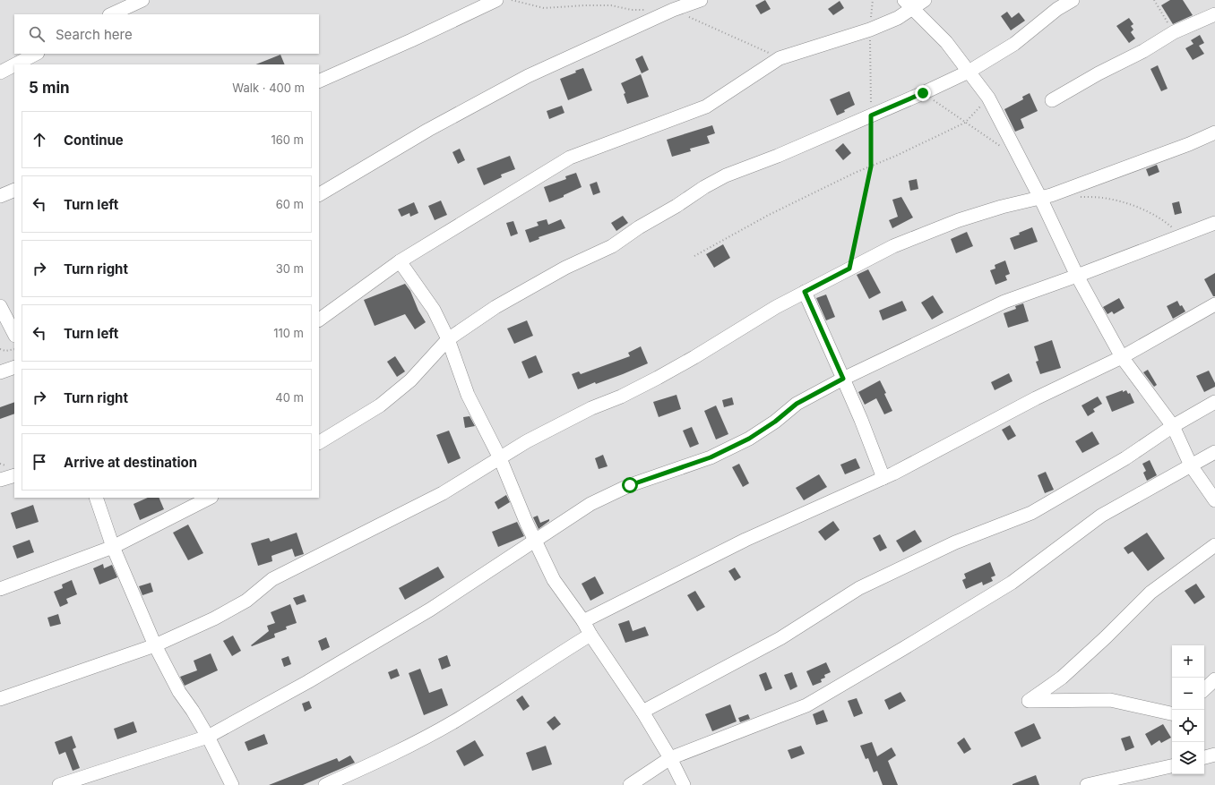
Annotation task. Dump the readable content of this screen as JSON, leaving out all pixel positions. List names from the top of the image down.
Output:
{
  "page": {
    "search": "Search here",
    "heading": ["5 min", "Walk · 400 m"],
    "list": [
      ["Continue", "160 m"],
      ["Turn left", "60 m"],
      ["Turn right", "30 m"],
      ["Turn left", "110 m"],
      ["Turn right", "40 m"],
      "Arrive at destination"
    ],
    "map_buttons": ["+", "−"]
  }
}
